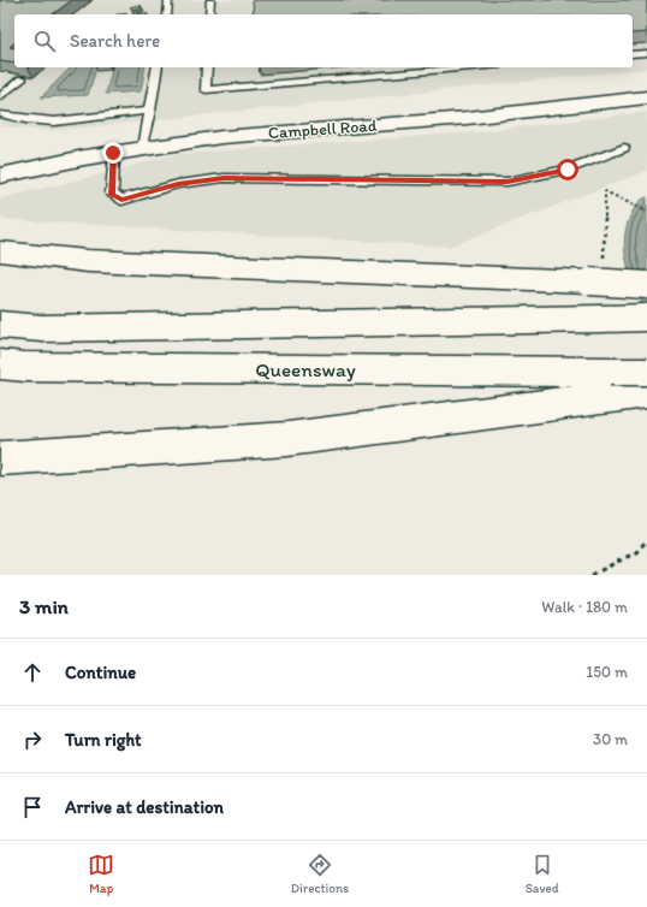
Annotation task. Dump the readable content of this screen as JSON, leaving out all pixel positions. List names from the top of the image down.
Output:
{
  "streets": {
    "main road": ["Campbell Road", "Queensway"]
  },
  "page": {
    "search": "Search here",
    "heading": ["3 min", "Walk · 180 m"],
    "list": [
      ["Continue", "150 m"],
      ["Turn right", "30 m"],
      "Arrive at destination"
    ],
    "nav": ["Map", "Directions", "Saved"]
  }
}
